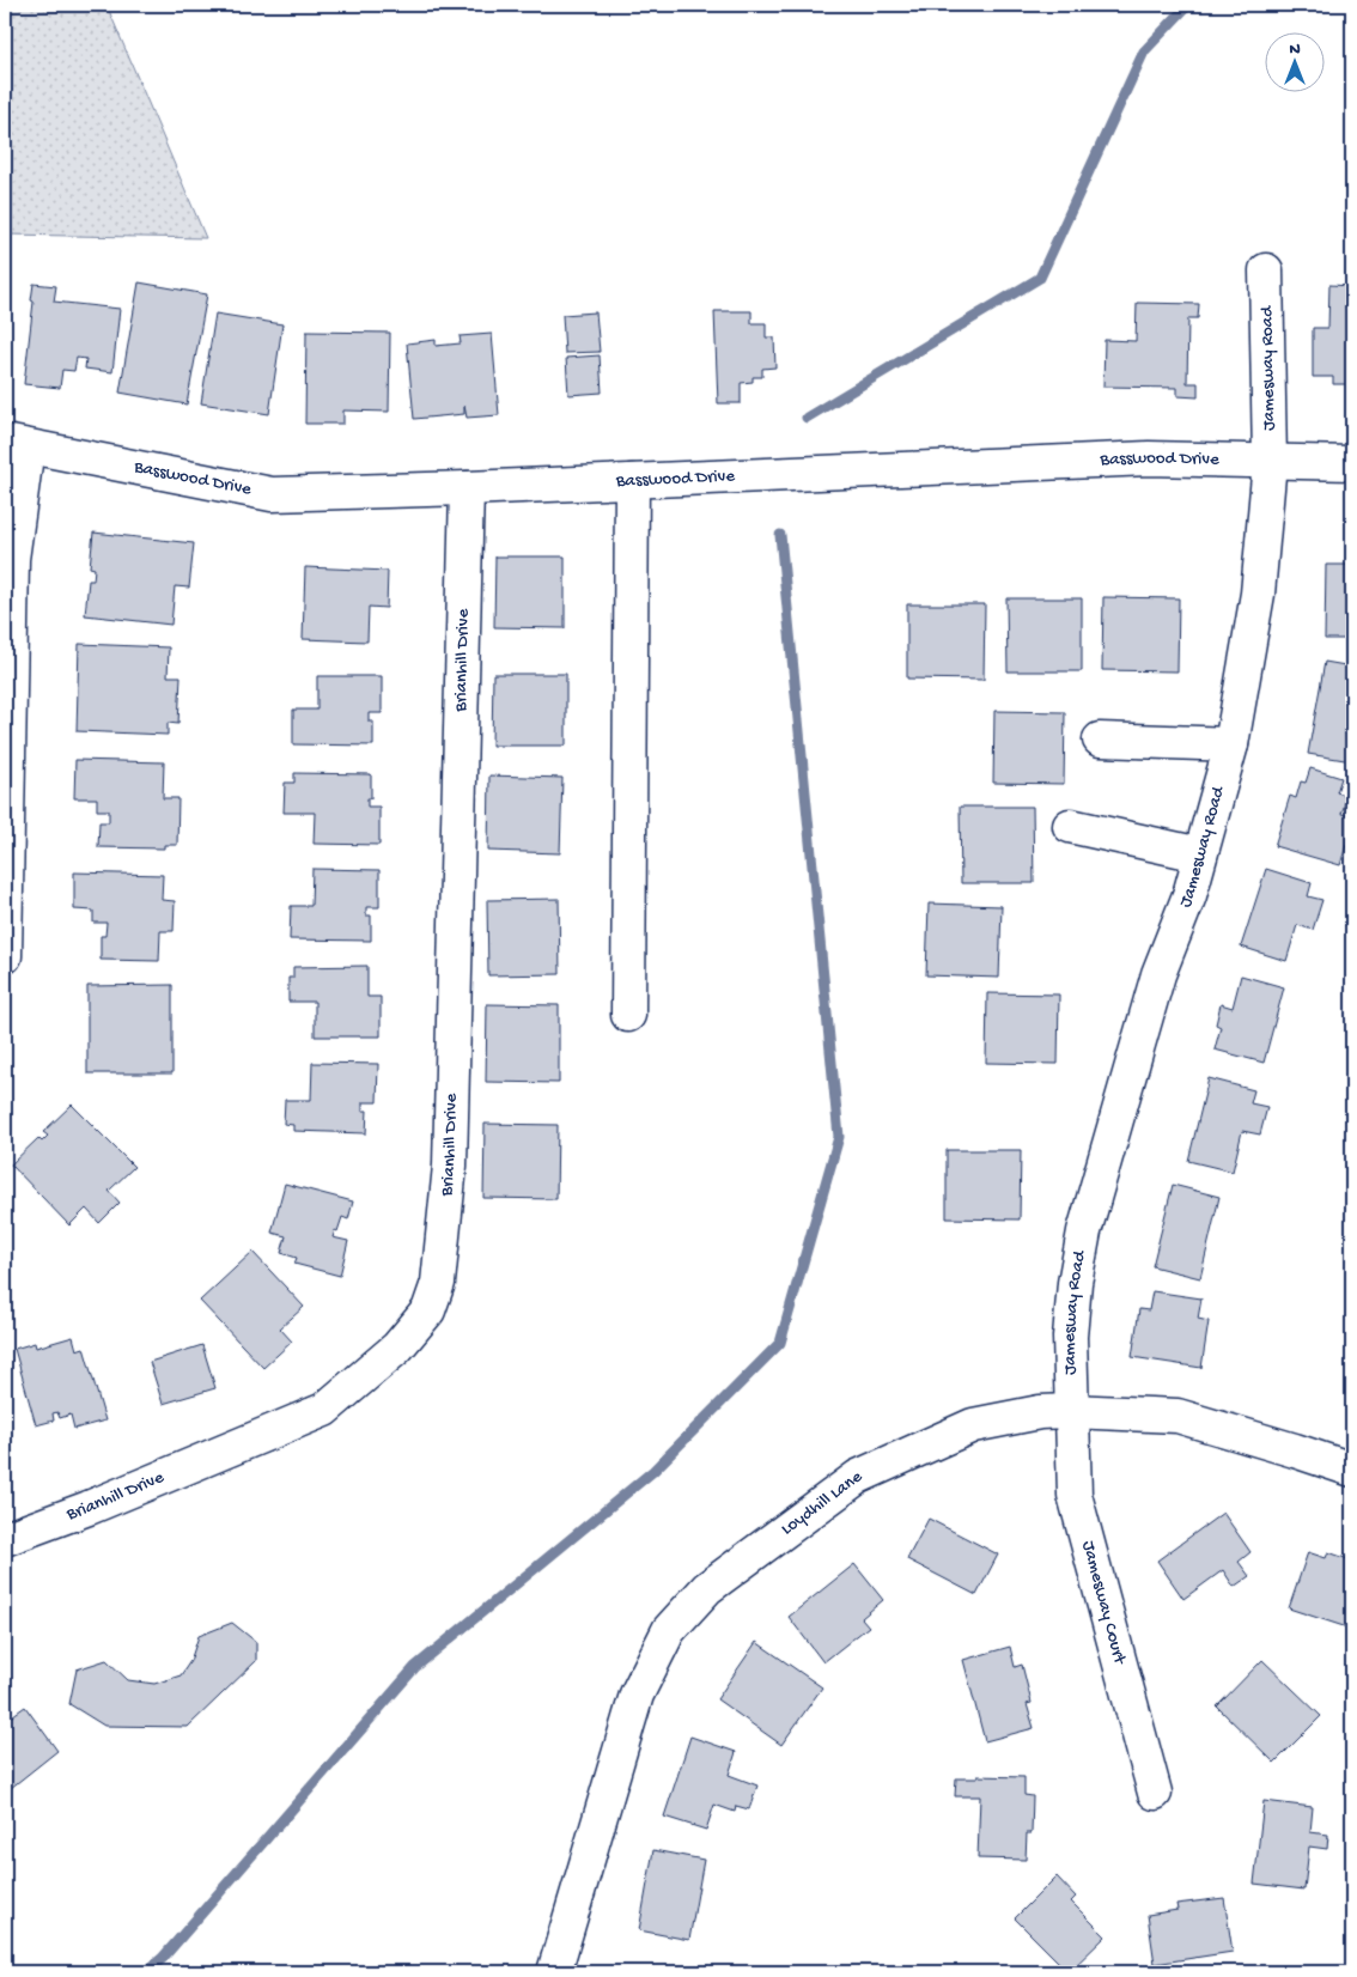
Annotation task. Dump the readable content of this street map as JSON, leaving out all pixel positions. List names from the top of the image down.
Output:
{
  "streets": {
    "street": [
      "Jamesway Road",
      "Basswood Drive",
      "Brianhill Drive",
      "Loydhill Lane",
      "Jamesway Court"
    ]
  },
  "crossings": [
    ["Jamesway Road", "Basswood Drive"],
    ["Jamesway Road", "Loydhill Lane"],
    ["Jamesway Road", "Jamesway Court"],
    ["Basswood Drive", "Brianhill Drive"],
    ["Loydhill Lane", "Jamesway Court"]
  ],
  "north": "top"
}
